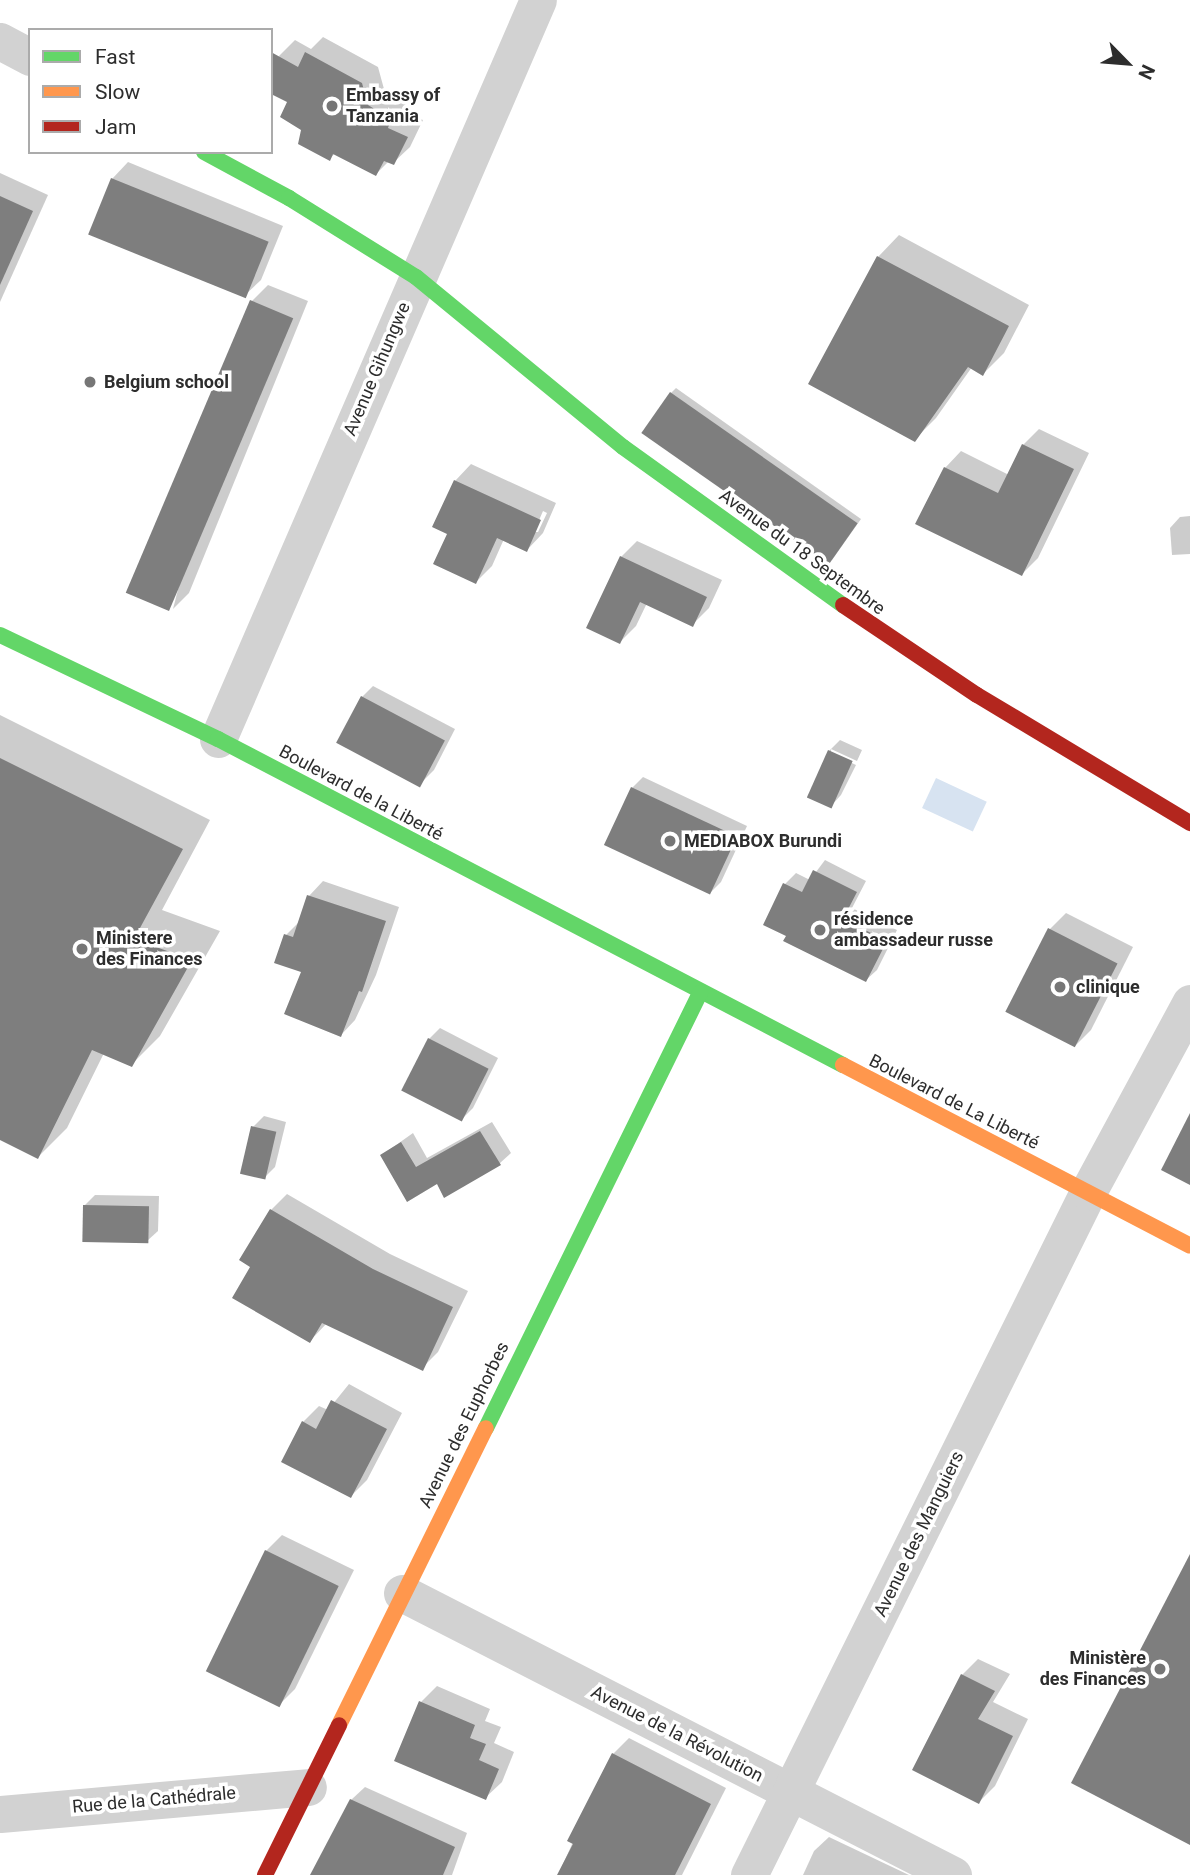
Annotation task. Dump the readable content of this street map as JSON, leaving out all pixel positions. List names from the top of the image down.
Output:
{
  "streets": {
    "main road": [
      "Avenue du 18 Septembre",
      "Boulevard de la Liberté",
      "Boulevard de La Liberté",
      "Avenue des Euphorbes"
    ],
    "street": [
      "Avenue Gihungwe",
      "Avenue des Manguiers",
      "Avenue de la Révolution",
      "Rue de la Cathédrale"
    ]
  },
  "crossings": [
    ["Avenue Gihungwe", "Avenue du 18 Septembre"],
    ["Avenue Gihungwe", "Boulevard de la Liberté"],
    ["Boulevard de la Liberté", "Boulevard de La Liberté"],
    ["Boulevard de la Liberté", "Avenue des Euphorbes"],
    ["Boulevard de La Liberté", "Avenue des Euphorbes"],
    ["Boulevard de La Liberté", "Avenue des Manguiers"],
    ["Avenue des Euphorbes", "Avenue de la Révolution"],
    ["Avenue des Euphorbes", "Rue de la Cathédrale"],
    ["Avenue des Manguiers", "Avenue de la Révolution"]
  ],
  "places": [
    "Embassy of Tanzania",
    "Belgium school",
    "MEDIABOX Burundi",
    "résidence ambassadeur russe",
    "Ministere des Finances",
    "clinique",
    "Ministère des Finances"
  ],
  "legend": ["Fast", "Slow", "Jam"],
  "north": "bottom right"
}
